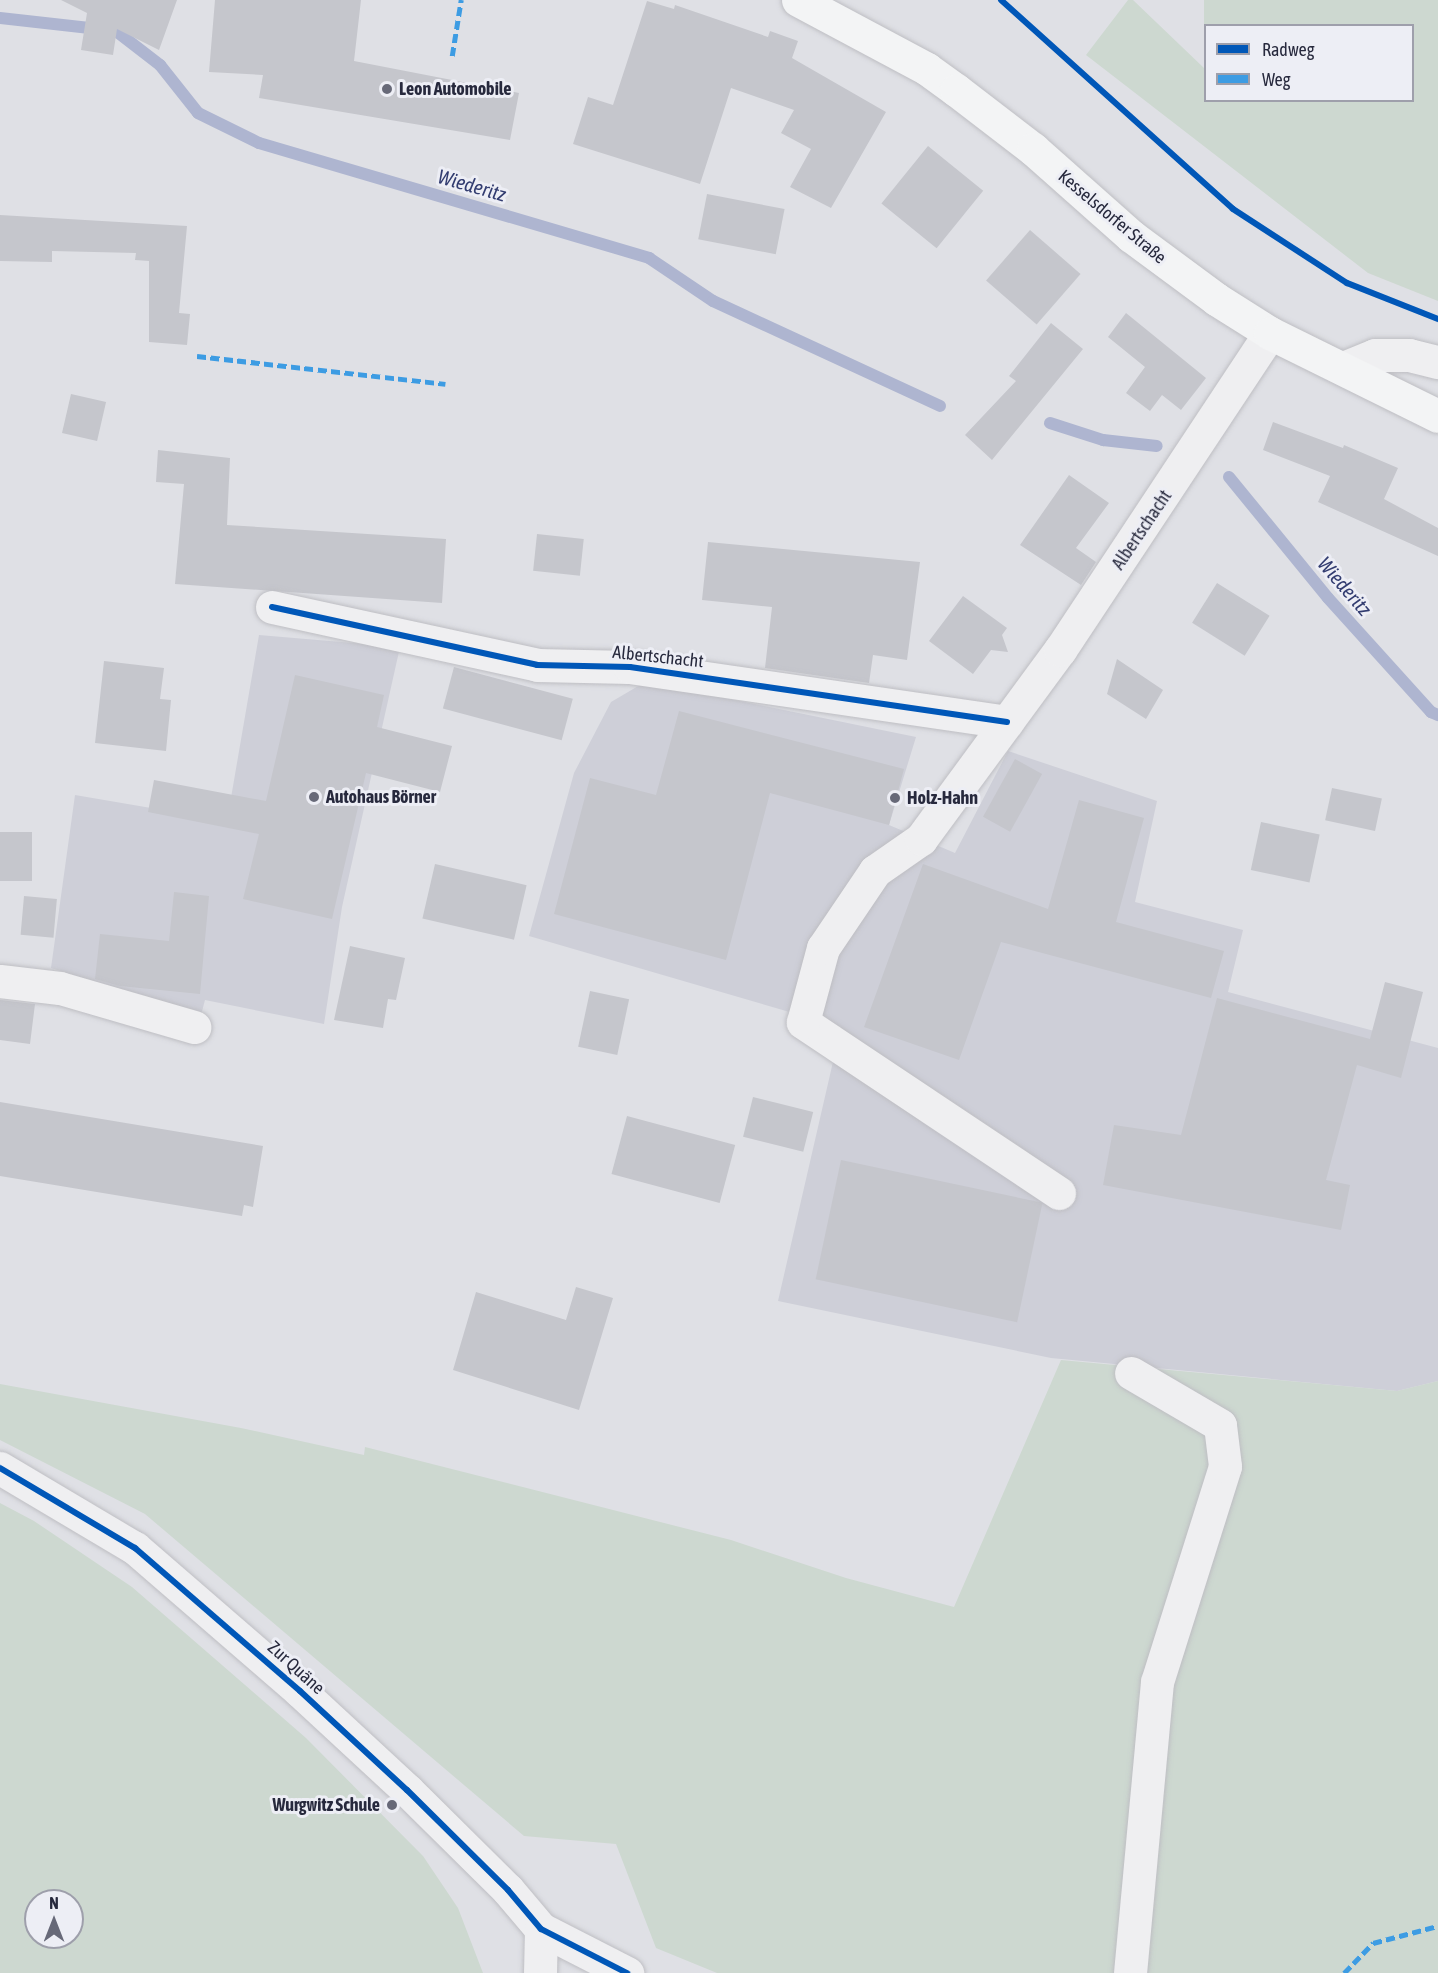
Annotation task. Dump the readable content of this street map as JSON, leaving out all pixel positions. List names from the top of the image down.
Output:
{
  "streets": {
    "main road": ["Kesselsdorfer Straße"],
    "street": ["Albertschacht", "Zur Quäne"]
  },
  "crossings": [
    ["Kesselsdorfer Straße", "Albertschacht"]
  ],
  "water": ["Wiederitz"],
  "places": [
    "Leon Automobile",
    "Autohaus Börner",
    "Holz-Hahn",
    "Wurgwitz Schule"
  ],
  "legend": ["Radweg", "Weg"],
  "north": "top"
}
